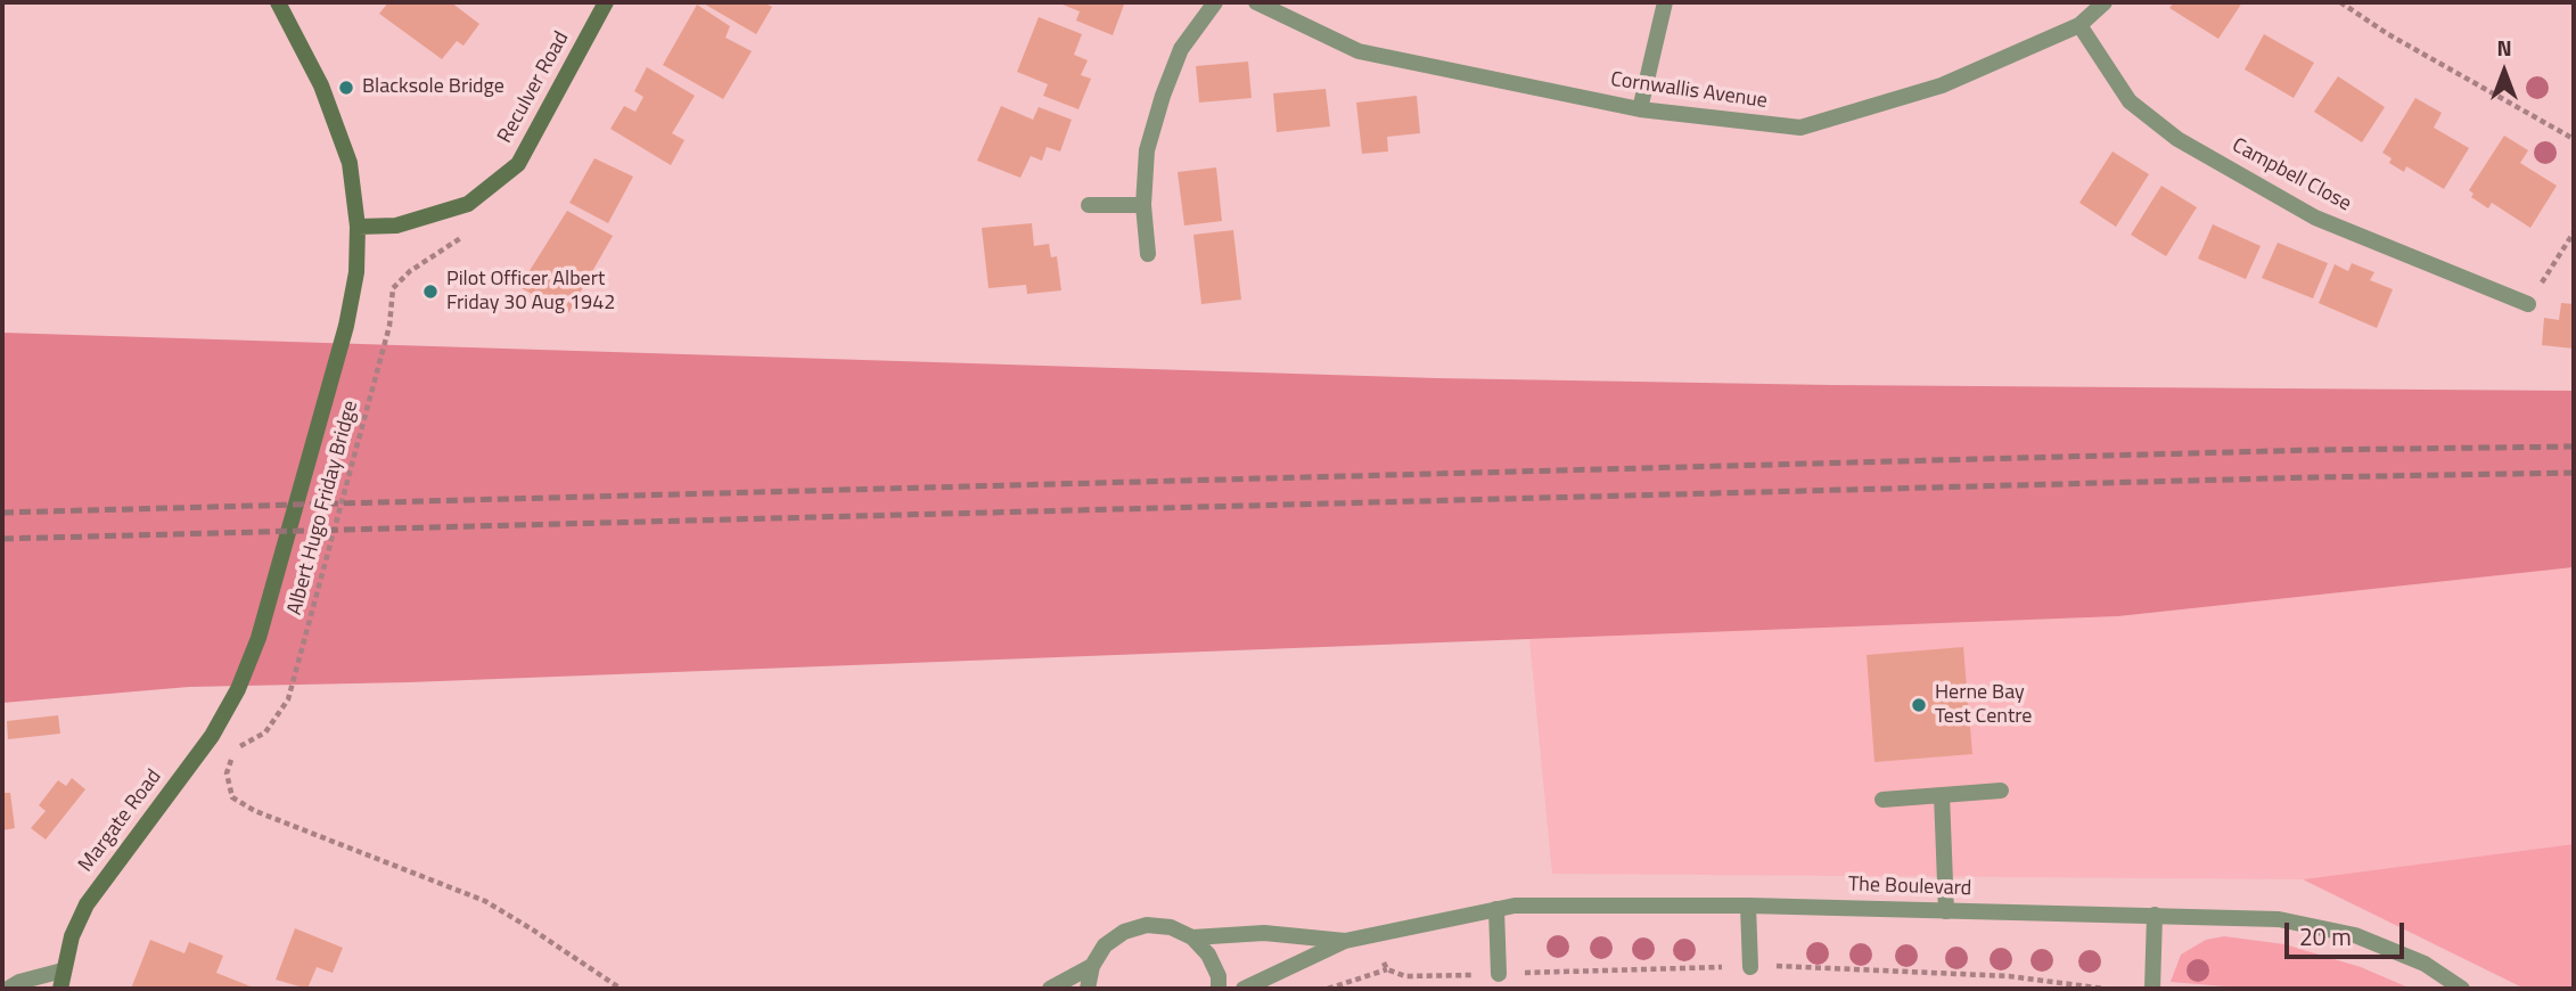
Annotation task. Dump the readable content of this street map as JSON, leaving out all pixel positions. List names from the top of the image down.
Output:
{
  "streets": {
    "street": [
      "Reculver Road",
      "Cornwallis Avenue",
      "Campbell Close",
      "Margate Road",
      "The Boulevard"
    ],
    "path": ["Albert Hugo Friday Bridge"]
  },
  "crossings": [
    ["Reculver Road", "Albert Hugo Friday Bridge"],
    ["Reculver Road", "Margate Road"],
    ["Cornwallis Avenue", "Campbell Close"]
  ],
  "places": ["Blacksole Bridge", "Pilot Officer Albert Friday 30 Aug 1942", "Herne Bay Test Centre"],
  "scale_bar": "20 m",
  "north": "top"
}
